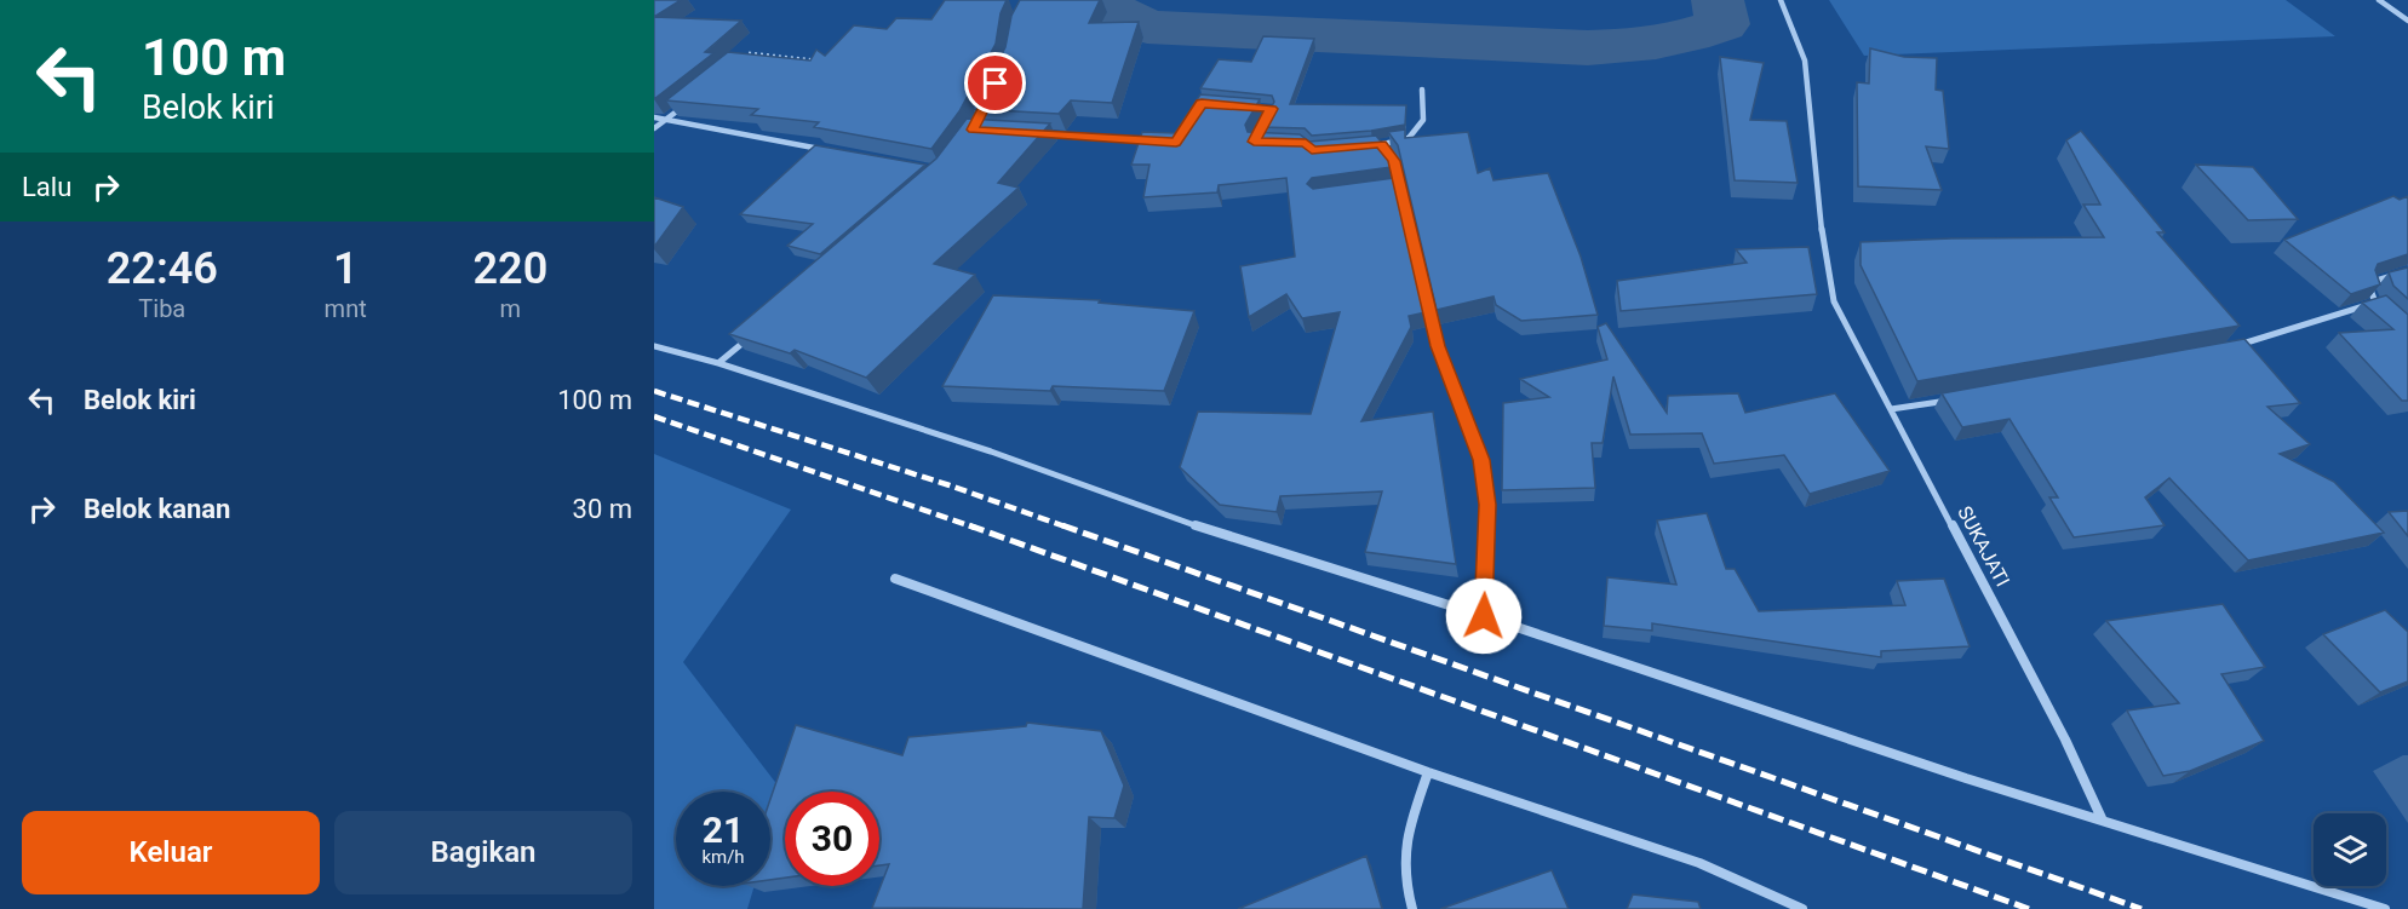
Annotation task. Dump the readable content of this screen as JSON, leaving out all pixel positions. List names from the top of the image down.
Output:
{
  "streets": {
    "street": ["SUKAJATI"]
  },
  "page": {
    "turn": ["100 m", "Belok kiri"],
    "then": "Lalu",
    "eta": [
      "22:46",
      "Tiba",
      "1",
      "mnt",
      "220",
      "m"
    ],
    "list": [
      {
        "name": "Belok kiri",
        "value": "100 m"
      },
      {
        "name": "Belok kanan",
        "value": "30 m"
      }
    ],
    "speed": "21 km/h",
    "limit": "30",
    "buttons": ["Keluar", "Bagikan"]
  }
}
